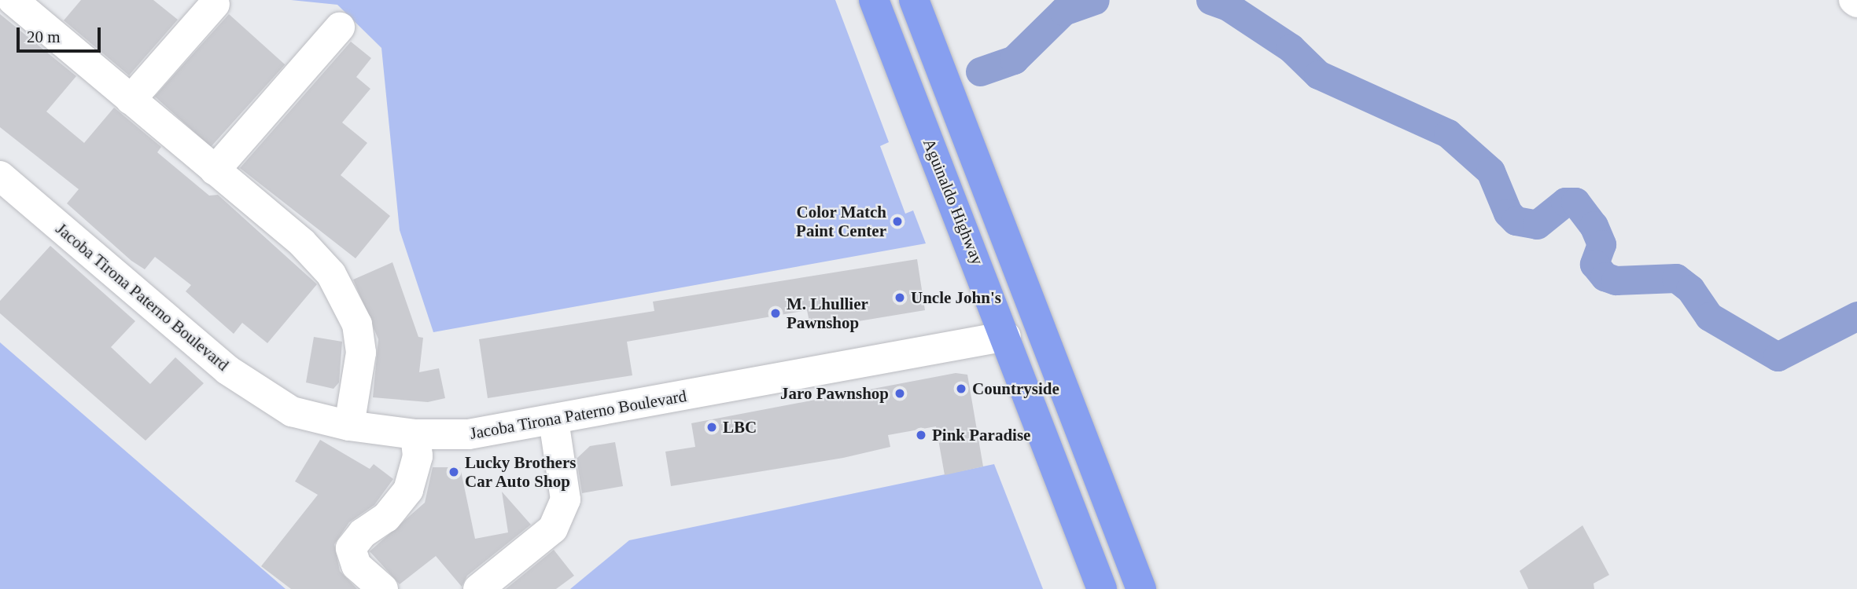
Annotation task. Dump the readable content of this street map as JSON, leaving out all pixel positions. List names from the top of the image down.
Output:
{
  "streets": {
    "highway": ["Aguinaldo Highway"],
    "street": ["Jacoba Tirona Paterno Boulevard"]
  },
  "crossings": [
    ["Aguinaldo Highway", "Jacoba Tirona Paterno Boulevard"]
  ],
  "places": [
    "Color Match Paint Center",
    "Uncle John's",
    "M. Lhullier Pawnshop",
    "Countryside",
    "Jaro Pawnshop",
    "LBC",
    "Pink Paradise",
    "Lucky Brothers Car Auto Shop"
  ],
  "scale_bar": "20 m"
}
